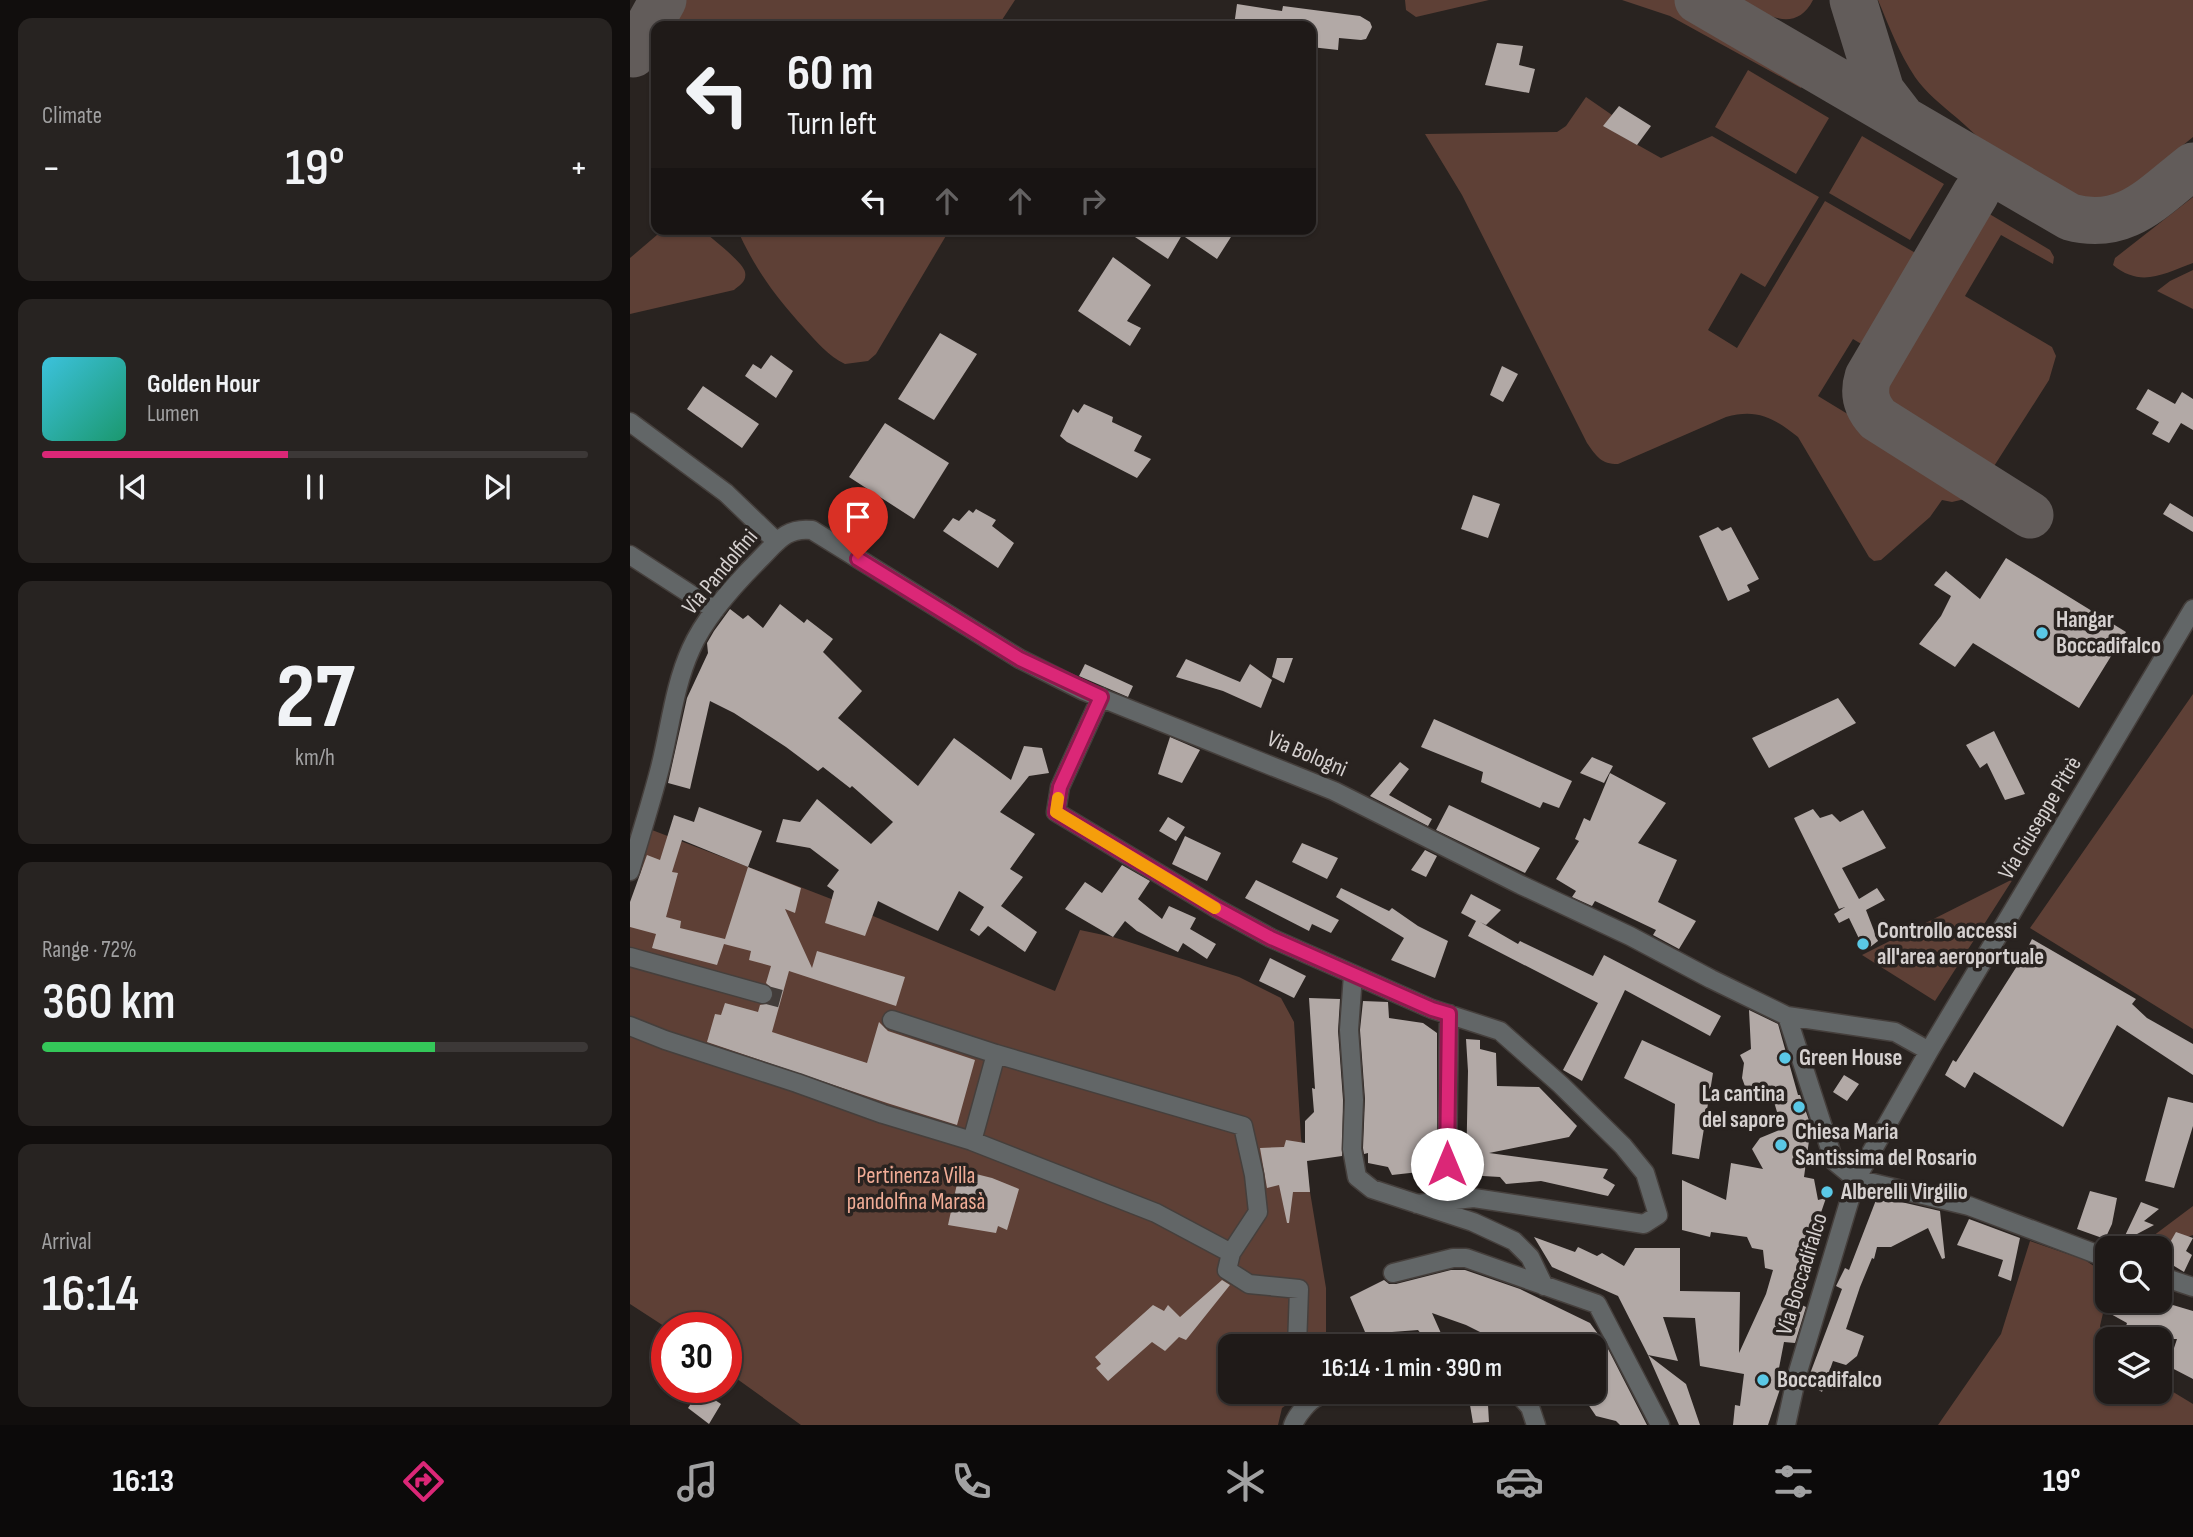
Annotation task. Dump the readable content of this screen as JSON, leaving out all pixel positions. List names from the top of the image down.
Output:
{
  "streets": {
    "street": [
      "Via Pandolfini",
      "Via Bologni",
      "Via Giuseppe Pitrè",
      "Via Boccadifalco"
    ]
  },
  "crossings": [
    ["Via Pandolfini", "Via Bologni"],
    ["Via Bologni", "Via Giuseppe Pitrè"],
    ["Via Giuseppe Pitrè", "Via Boccadifalco"]
  ],
  "parks": ["Pertinenza Villa pandolfina Marasà"],
  "places": [
    "Hangar Boccadifalco",
    "Controllo accessi all'area aeroportuale",
    "Green House",
    "La cantina del sapore",
    "Chiesa Maria Santissima del Rosario",
    "Alberelli Virgilio",
    "Boccadifalco"
  ],
  "page": {
    "tile": [
      "Climate",
      ["27", "km/h"],
      ["Range · 72%", "360 km"],
      ["Arrival", "16:14"]
    ],
    "turn": ["60 m", "Turn left"],
    "heat": ["−", "19°", "+"],
    "song": ["Golden Hour", "Lumen"],
    "limit": "30",
    "trip": "16:14 · 1 min · 390 m",
    "tabs": ["16:13", "19°"]
  }
}
